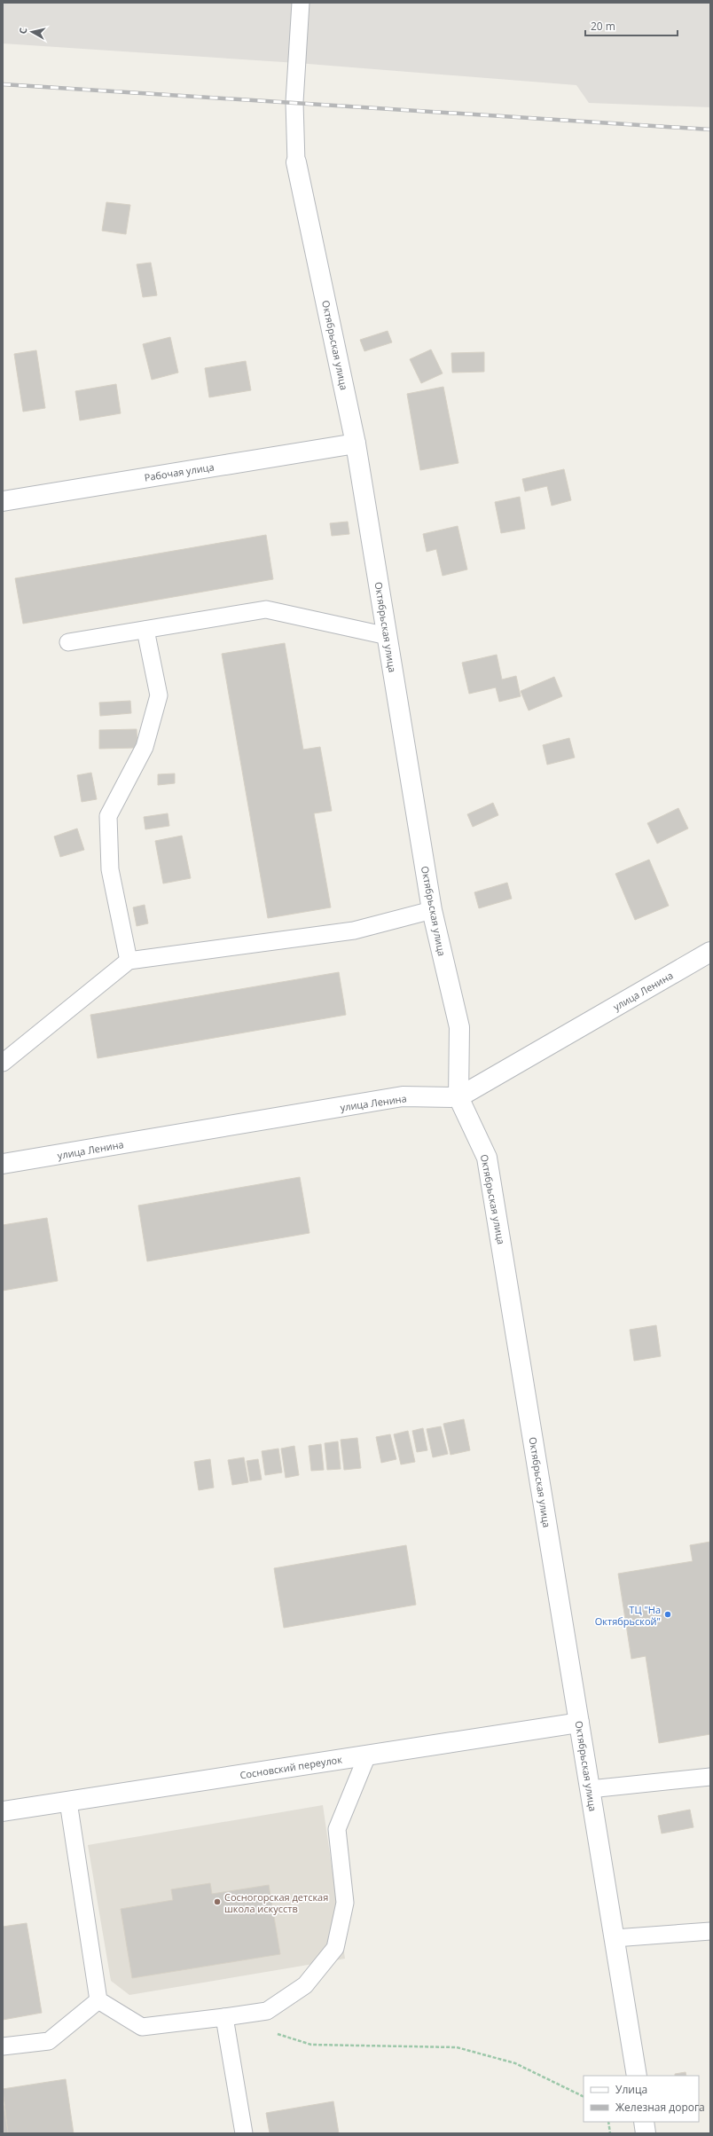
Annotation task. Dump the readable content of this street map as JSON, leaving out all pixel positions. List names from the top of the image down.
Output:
{
  "streets": {
    "street": [
      "Октябрьская улица",
      "Рабочая улица",
      "улица Ленина",
      "Сосновский переулок"
    ]
  },
  "crossings": [
    ["Октябрьская улица", "Рабочая улица"],
    ["Октябрьская улица", "улица Ленина"],
    ["Октябрьская улица", "Сосновский переулок"]
  ],
  "places": ["ТЦ \"На Октябрьской\"", "Сосногорская детская школа искусств"],
  "legend": ["Улица", "Железная дорога"],
  "scale_bar": "20 m",
  "north": "left"
}
